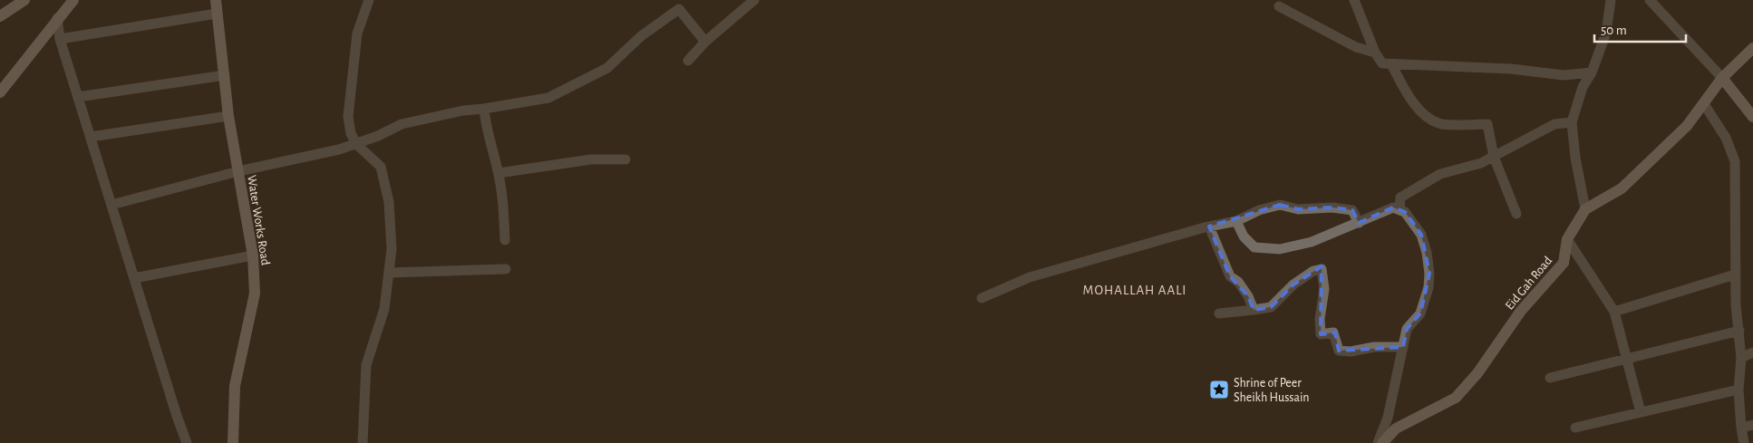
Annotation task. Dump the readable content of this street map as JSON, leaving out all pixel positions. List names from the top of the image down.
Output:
{
  "streets": {
    "street": ["Water Works Road", "Eid Gah Road"]
  },
  "districts": ["MOHALLAH AALI"],
  "places": {
    "place": ["Shrine of Peer Sheikh Hussain"]
  },
  "scale_bar": "50 m"
}
